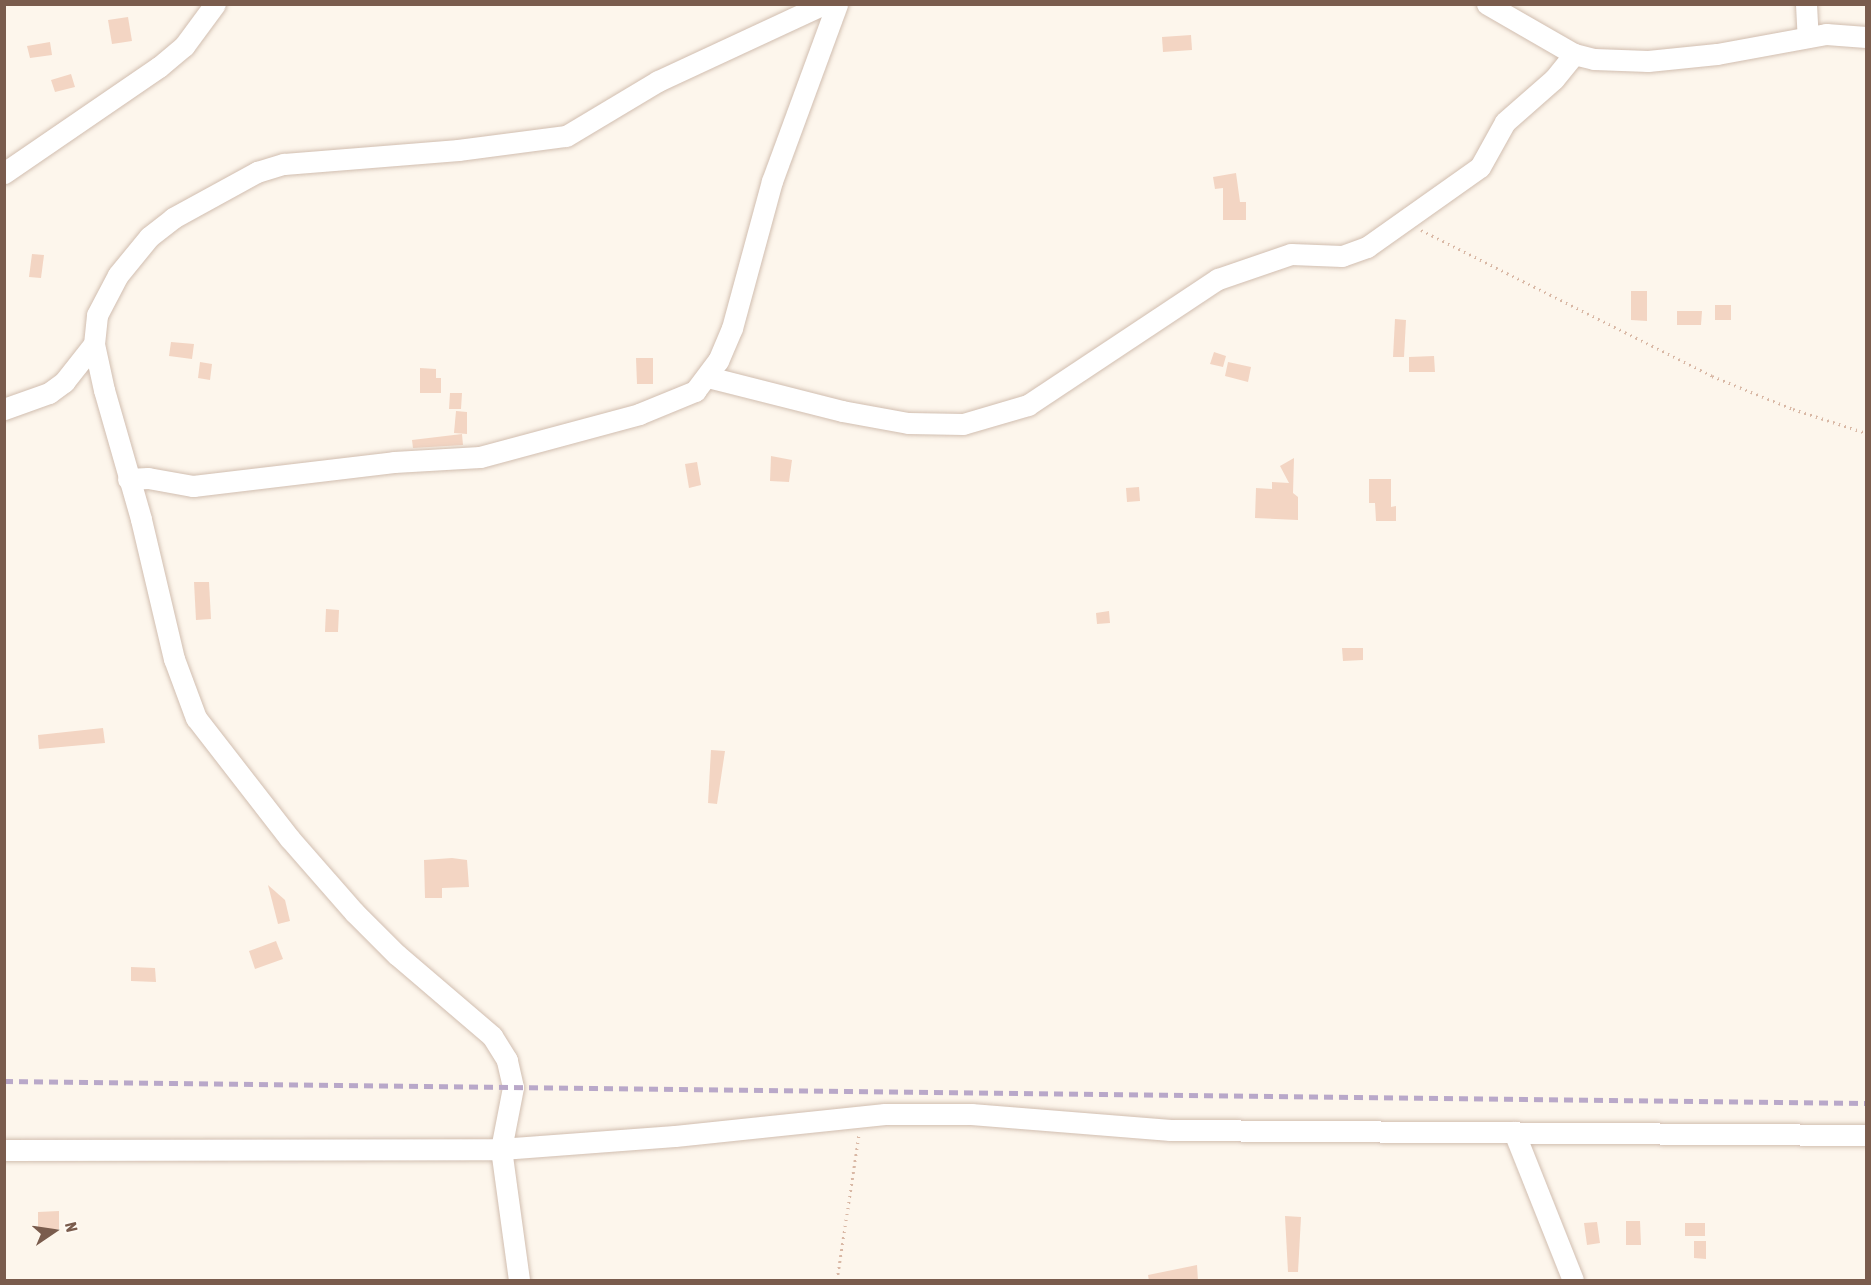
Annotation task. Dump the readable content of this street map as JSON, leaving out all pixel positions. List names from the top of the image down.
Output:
{
  "north": "right"
}
